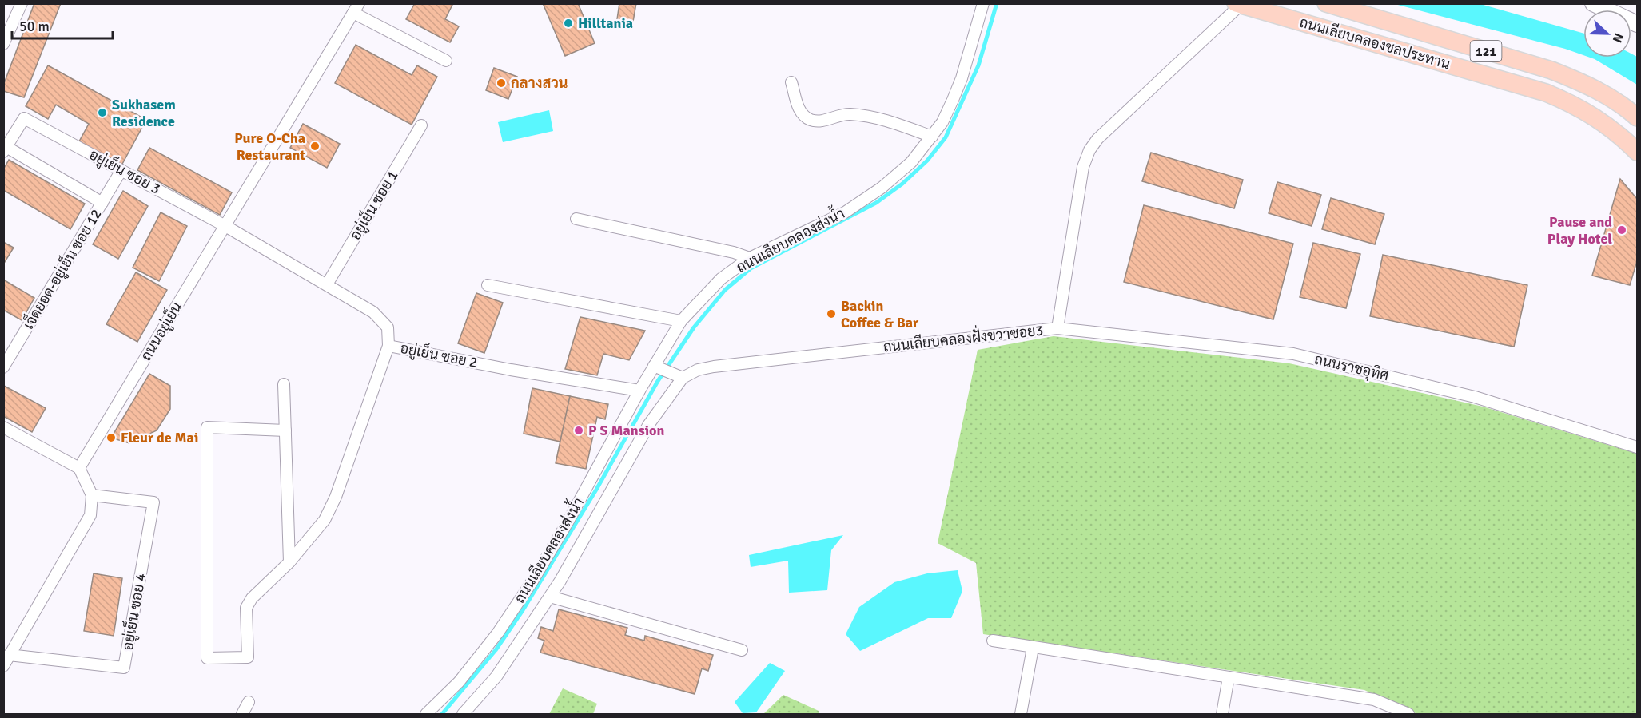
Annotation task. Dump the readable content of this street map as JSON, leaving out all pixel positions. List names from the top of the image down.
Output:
{
  "streets": {
    "main road": ["ถนนเลียบคลองชลประทาน", "121"],
    "street": [
      "อยู่เย็น ซอย 3",
      "อยู่เย็น ซอย 1",
      "ถนนเลียบคลองส่งน้ำ",
      "เจ็ดยอด-อยู่เย็น ซอย 12",
      "ถนนอยู่เย็น",
      "ถนนเลียบคลองฝั่งขวาซอย3",
      "อยู่เย็น ซอย 2",
      "ถนนราชอุทิศ",
      "อยู่เย็น ซอย 4"
    ]
  },
  "crossings": [
    ["ถนนเลียบคลองชลประทาน", "ถนนเลียบคลองฝั่งขวาซอย3"],
    ["อยู่เย็น ซอย 3", "เจ็ดยอด-อยู่เย็น ซอย 12"],
    ["อยู่เย็น ซอย 3", "ถนนอยู่เย็น"],
    ["อยู่เย็น ซอย 3", "อยู่เย็น ซอย 2"],
    ["อยู่เย็น ซอย 1", "อยู่เย็น ซอย 2"],
    ["ถนนเลียบคลองส่งน้ำ", "ถนนเลียบคลองฝั่งขวาซอย3"],
    ["ถนนเลียบคลองส่งน้ำ", "อยู่เย็น ซอย 2"],
    ["ถนนอยู่เย็น", "อยู่เย็น ซอย 2"],
    ["ถนนเลียบคลองฝั่งขวาซอย3", "ถนนราชอุทิศ"]
  ],
  "places": [
    "Hilltania",
    "กลางสวน",
    "Sukhasem Residence",
    "Pure O-Cha Restaurant",
    "Pause and Play Hotel",
    "Backin Coffee & Bar",
    "P S Mansion",
    "Fleur de Mai"
  ],
  "scale_bar": "50 m",
  "north": "right"
}
